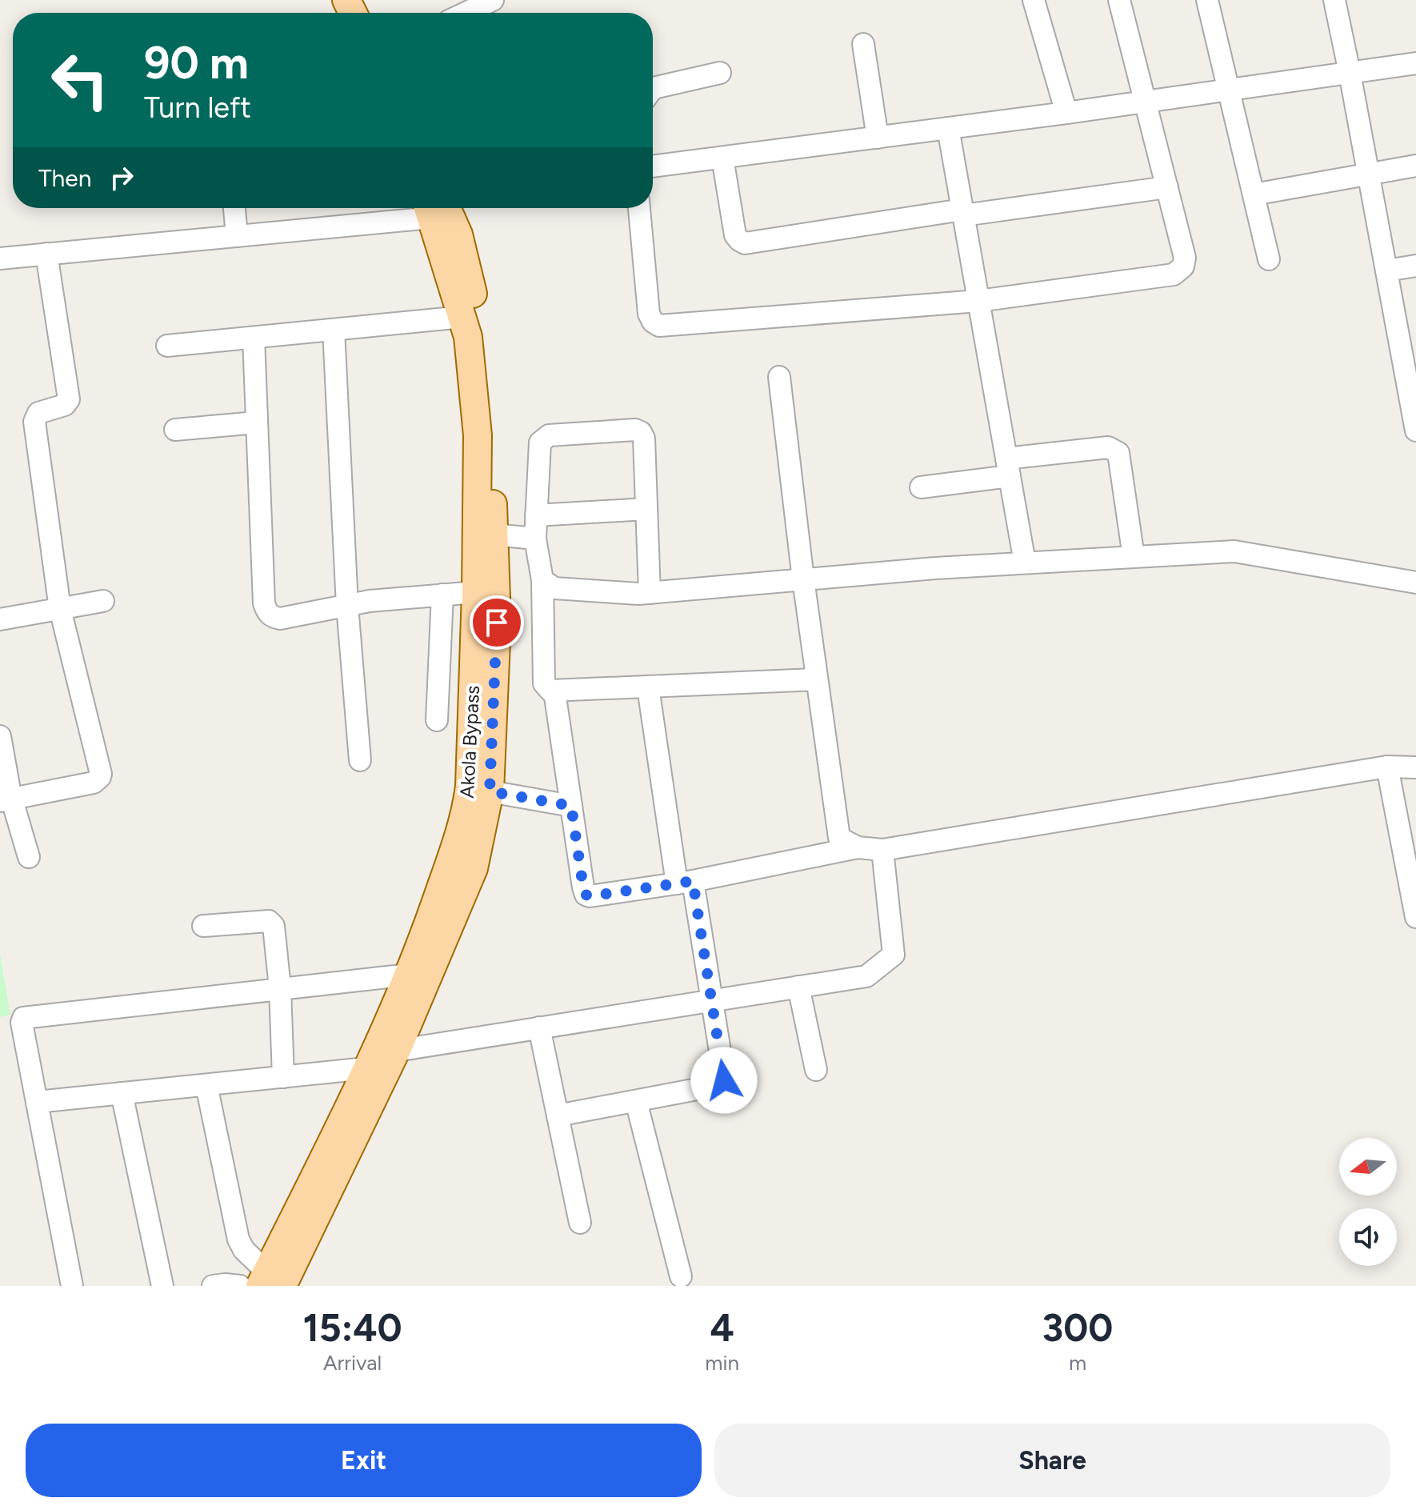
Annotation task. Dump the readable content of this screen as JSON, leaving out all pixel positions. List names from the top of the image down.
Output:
{
  "streets": {
    "main road": ["Akola Bypass"]
  },
  "north": "left",
  "page": {
    "turn": ["90 m", "Turn left"],
    "then": "Then",
    "eta": [
      "15:40",
      "Arrival",
      "4",
      "min",
      "300",
      "m"
    ],
    "buttons": ["Exit", "Share"]
  }
}
